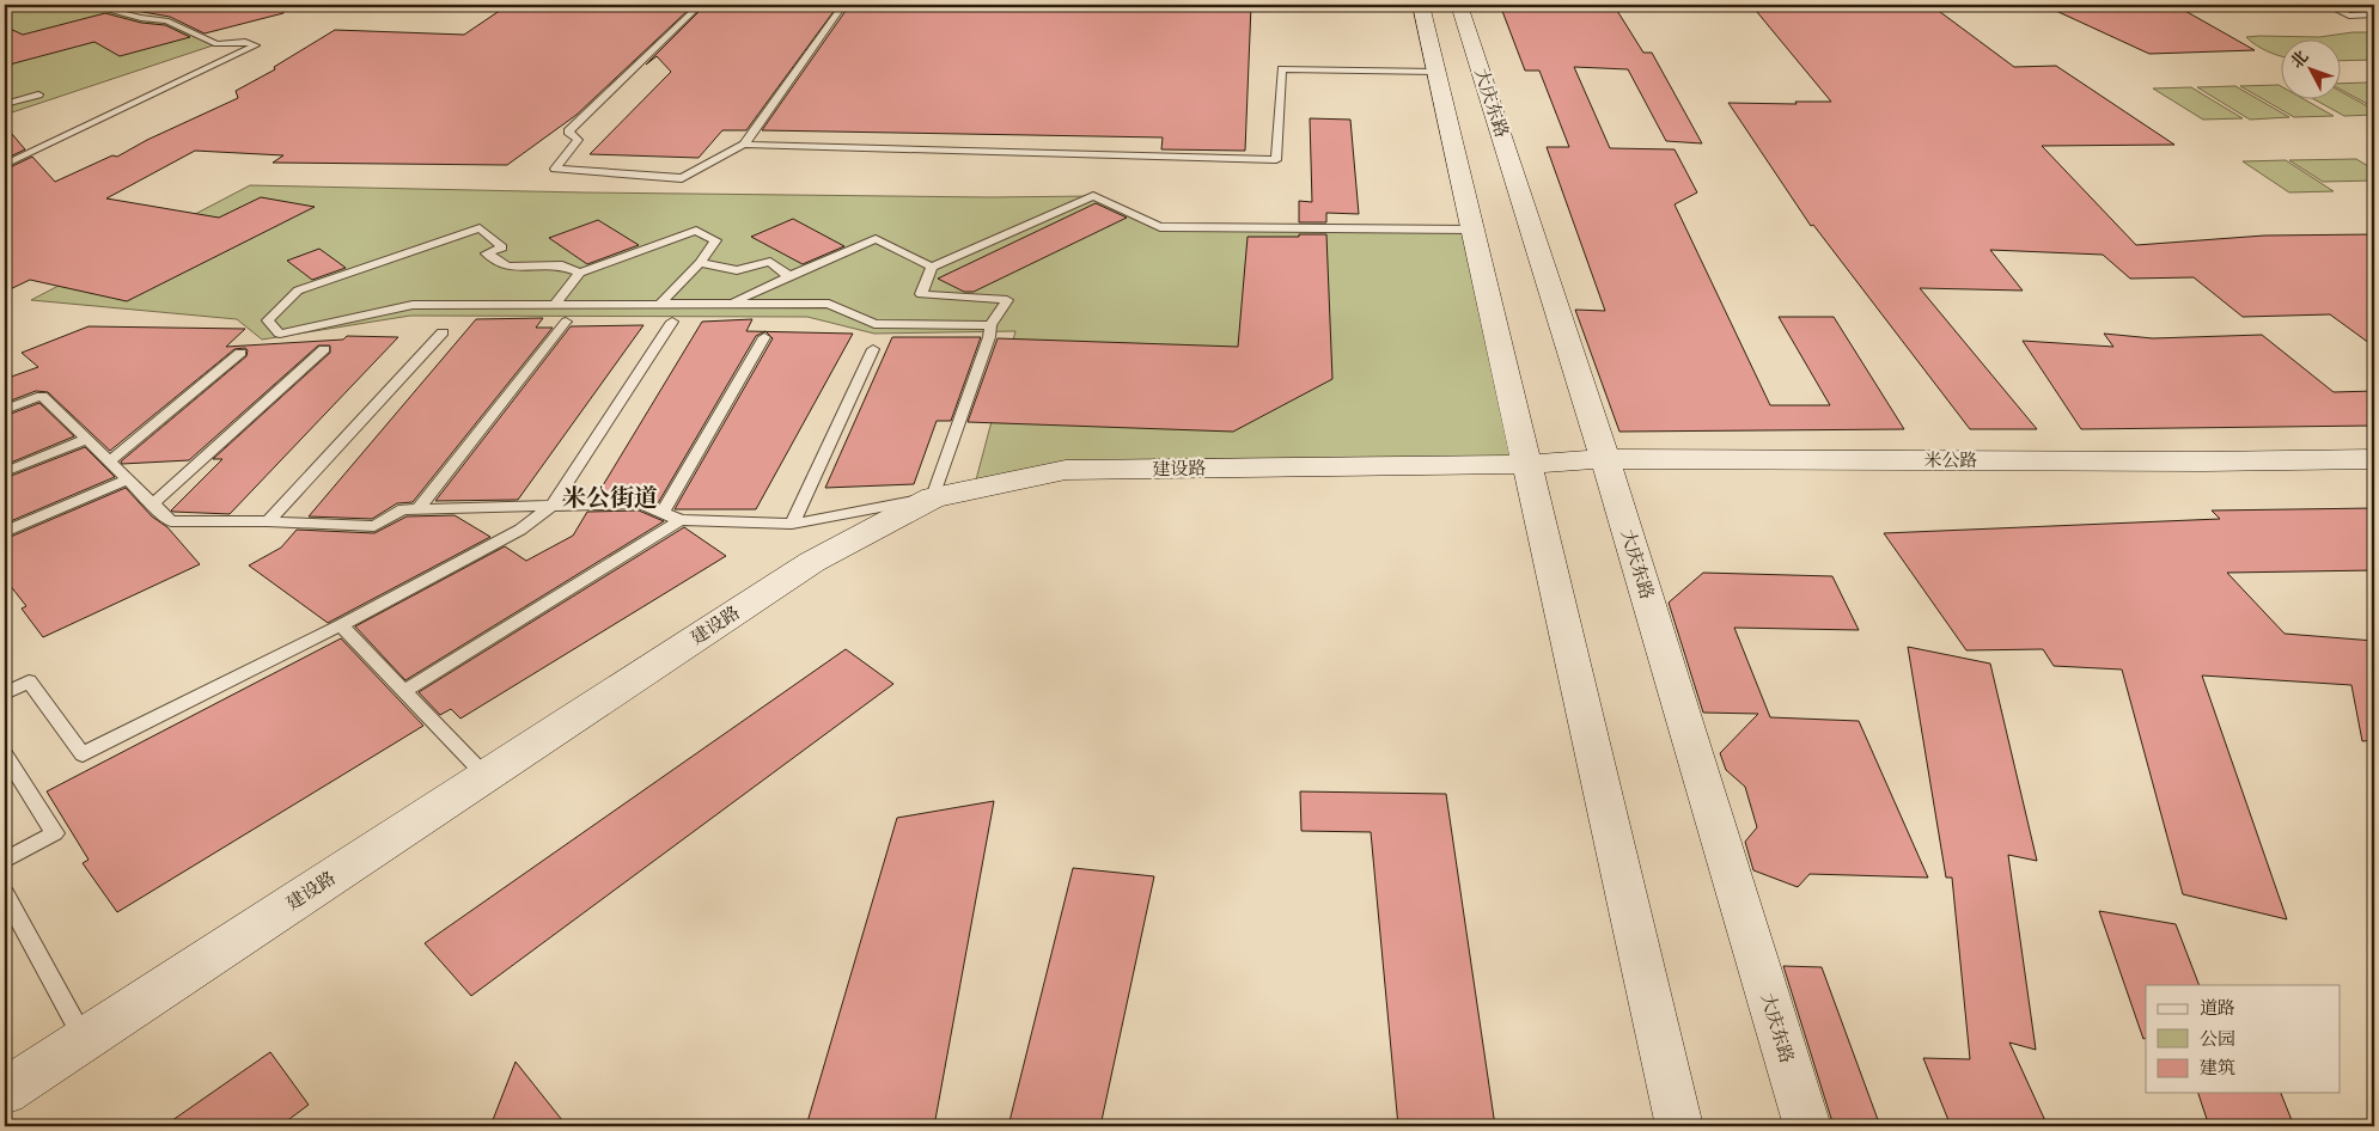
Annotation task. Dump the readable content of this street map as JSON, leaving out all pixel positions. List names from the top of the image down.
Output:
{
  "streets": {
    "main road": ["大庆东路", "米公路", "建设路"]
  },
  "crossings": [
    ["大庆东路", "米公路"],
    ["米公路", "建设路"]
  ],
  "districts": ["米公街道"],
  "legend": ["道路", "公园", "建筑"],
  "north": "top left"
}
